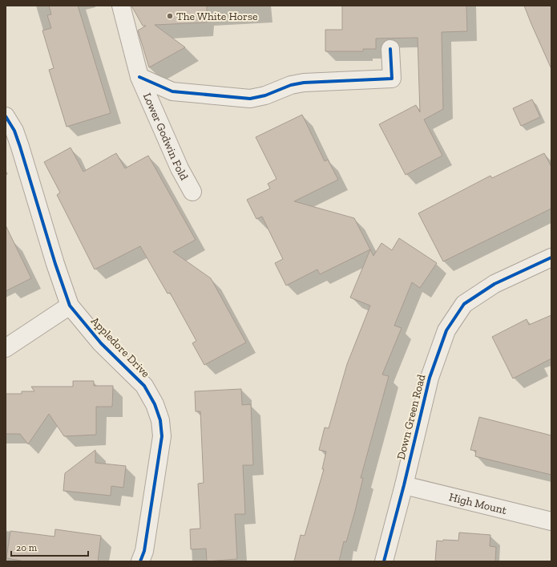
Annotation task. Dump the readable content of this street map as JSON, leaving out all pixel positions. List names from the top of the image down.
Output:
{
  "streets": {
    "street": [
      "Lower Godwin Fold",
      "Appledore Drive",
      "Down Green Road",
      "High Mount"
    ]
  },
  "crossings": [
    ["Down Green Road", "High Mount"]
  ],
  "places": ["The White Horse"],
  "scale_bar": "20 m"
}
